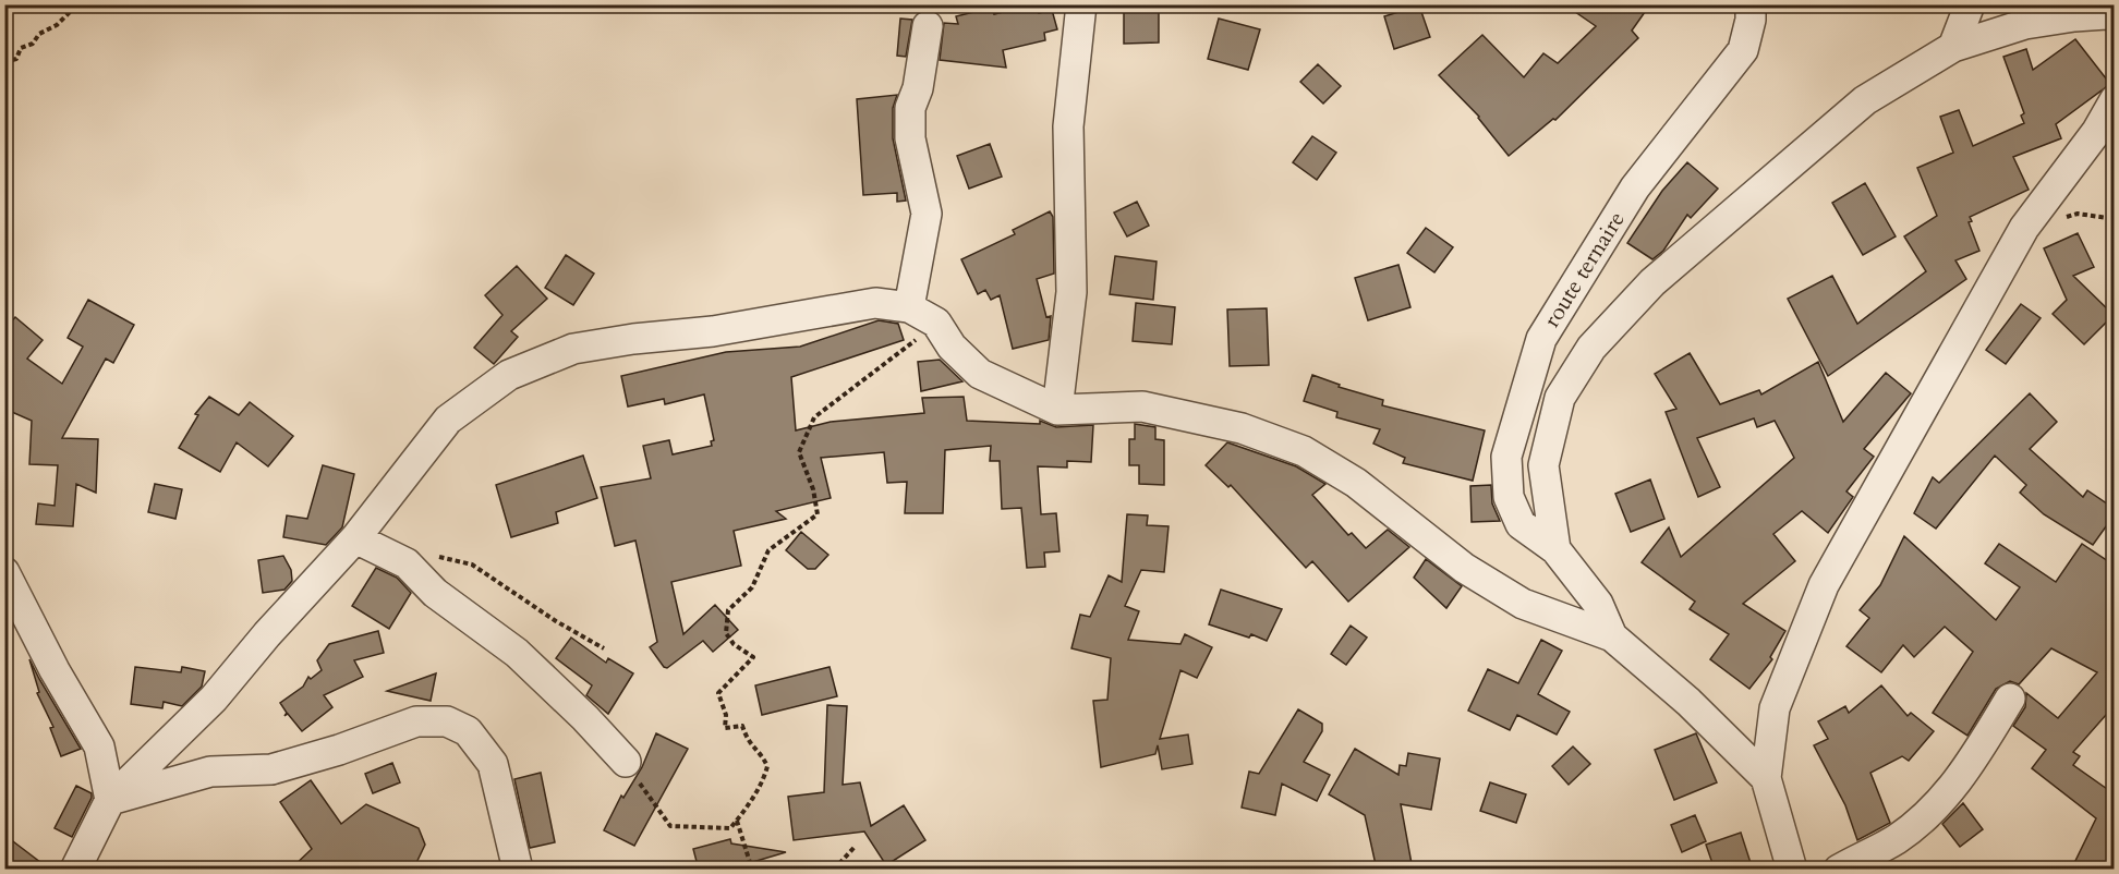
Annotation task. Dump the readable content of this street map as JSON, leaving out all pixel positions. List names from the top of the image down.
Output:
{
  "streets": {
    "street": ["route ternaire"]
  }
}
